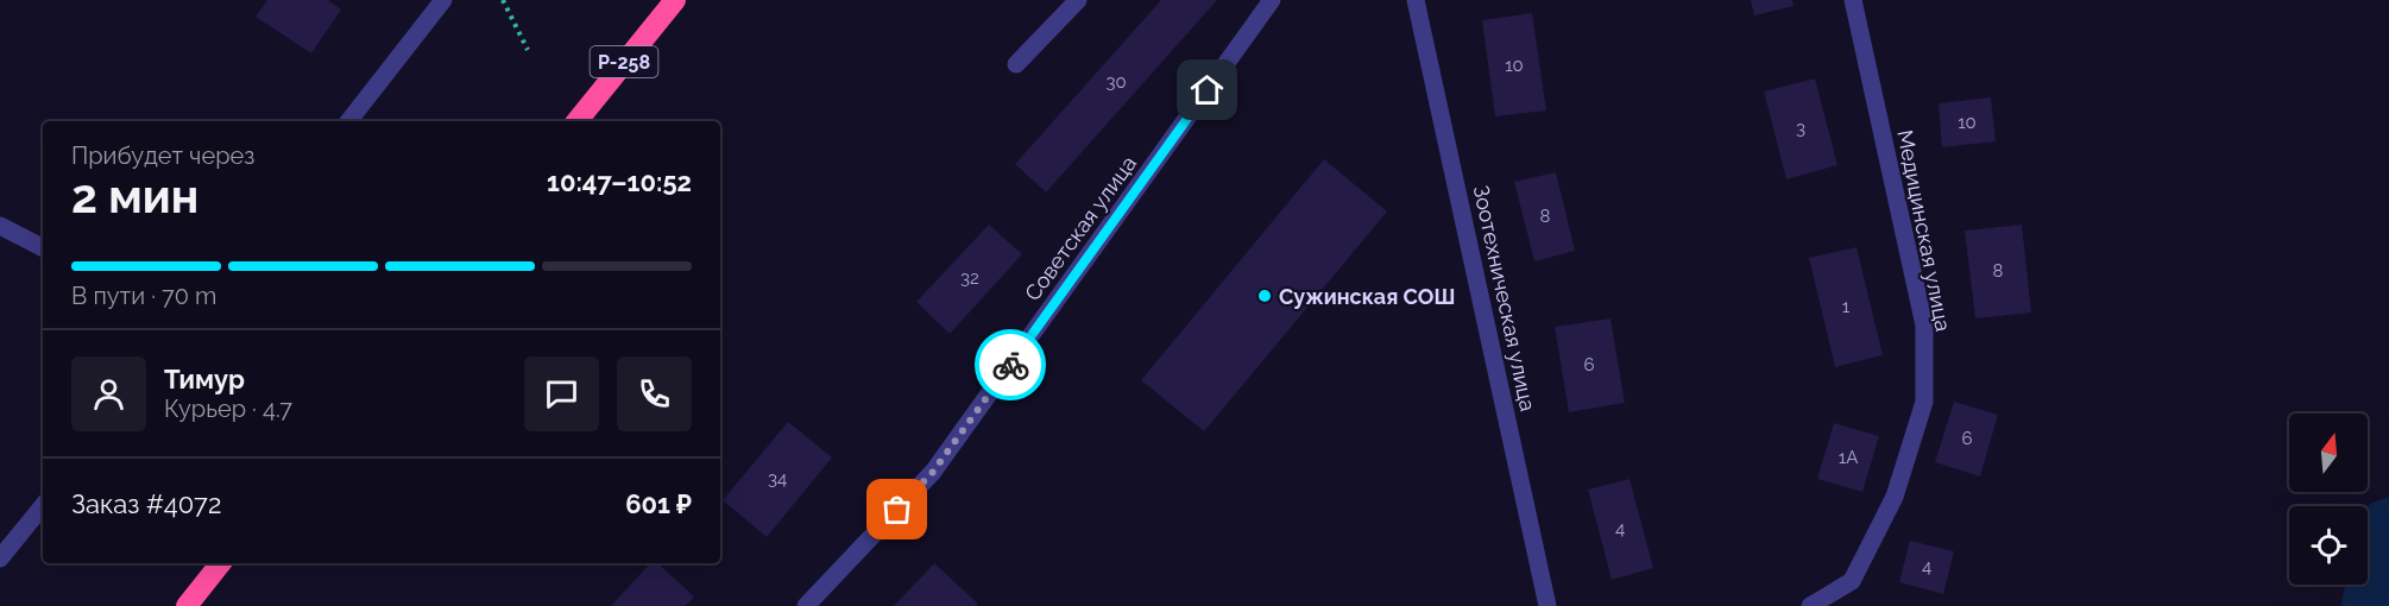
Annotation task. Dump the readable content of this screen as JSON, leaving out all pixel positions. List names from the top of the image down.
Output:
{
  "streets": {
    "highway": ["Р-258"],
    "street": ["Советская улица", "Медицинская улица", "Зоотехническая улица"]
  },
  "places": ["Сужинская СОШ"],
  "house_numbers": [
    "10",
    "30",
    "10",
    "3",
    "8",
    "8",
    "32",
    "1",
    "6",
    "6",
    "1А",
    "34",
    "4",
    "4"
  ],
  "north": "top",
  "page": {
    "heading": ["2 мин", "Прибудет через", "10:47–10:52"],
    "panel": [
      "Тимур",
      "Курьер · 4.7",
      "Заказ #4072",
      "601 ₽"
    ],
    "bar": "В пути · 70 m"
  }
}
